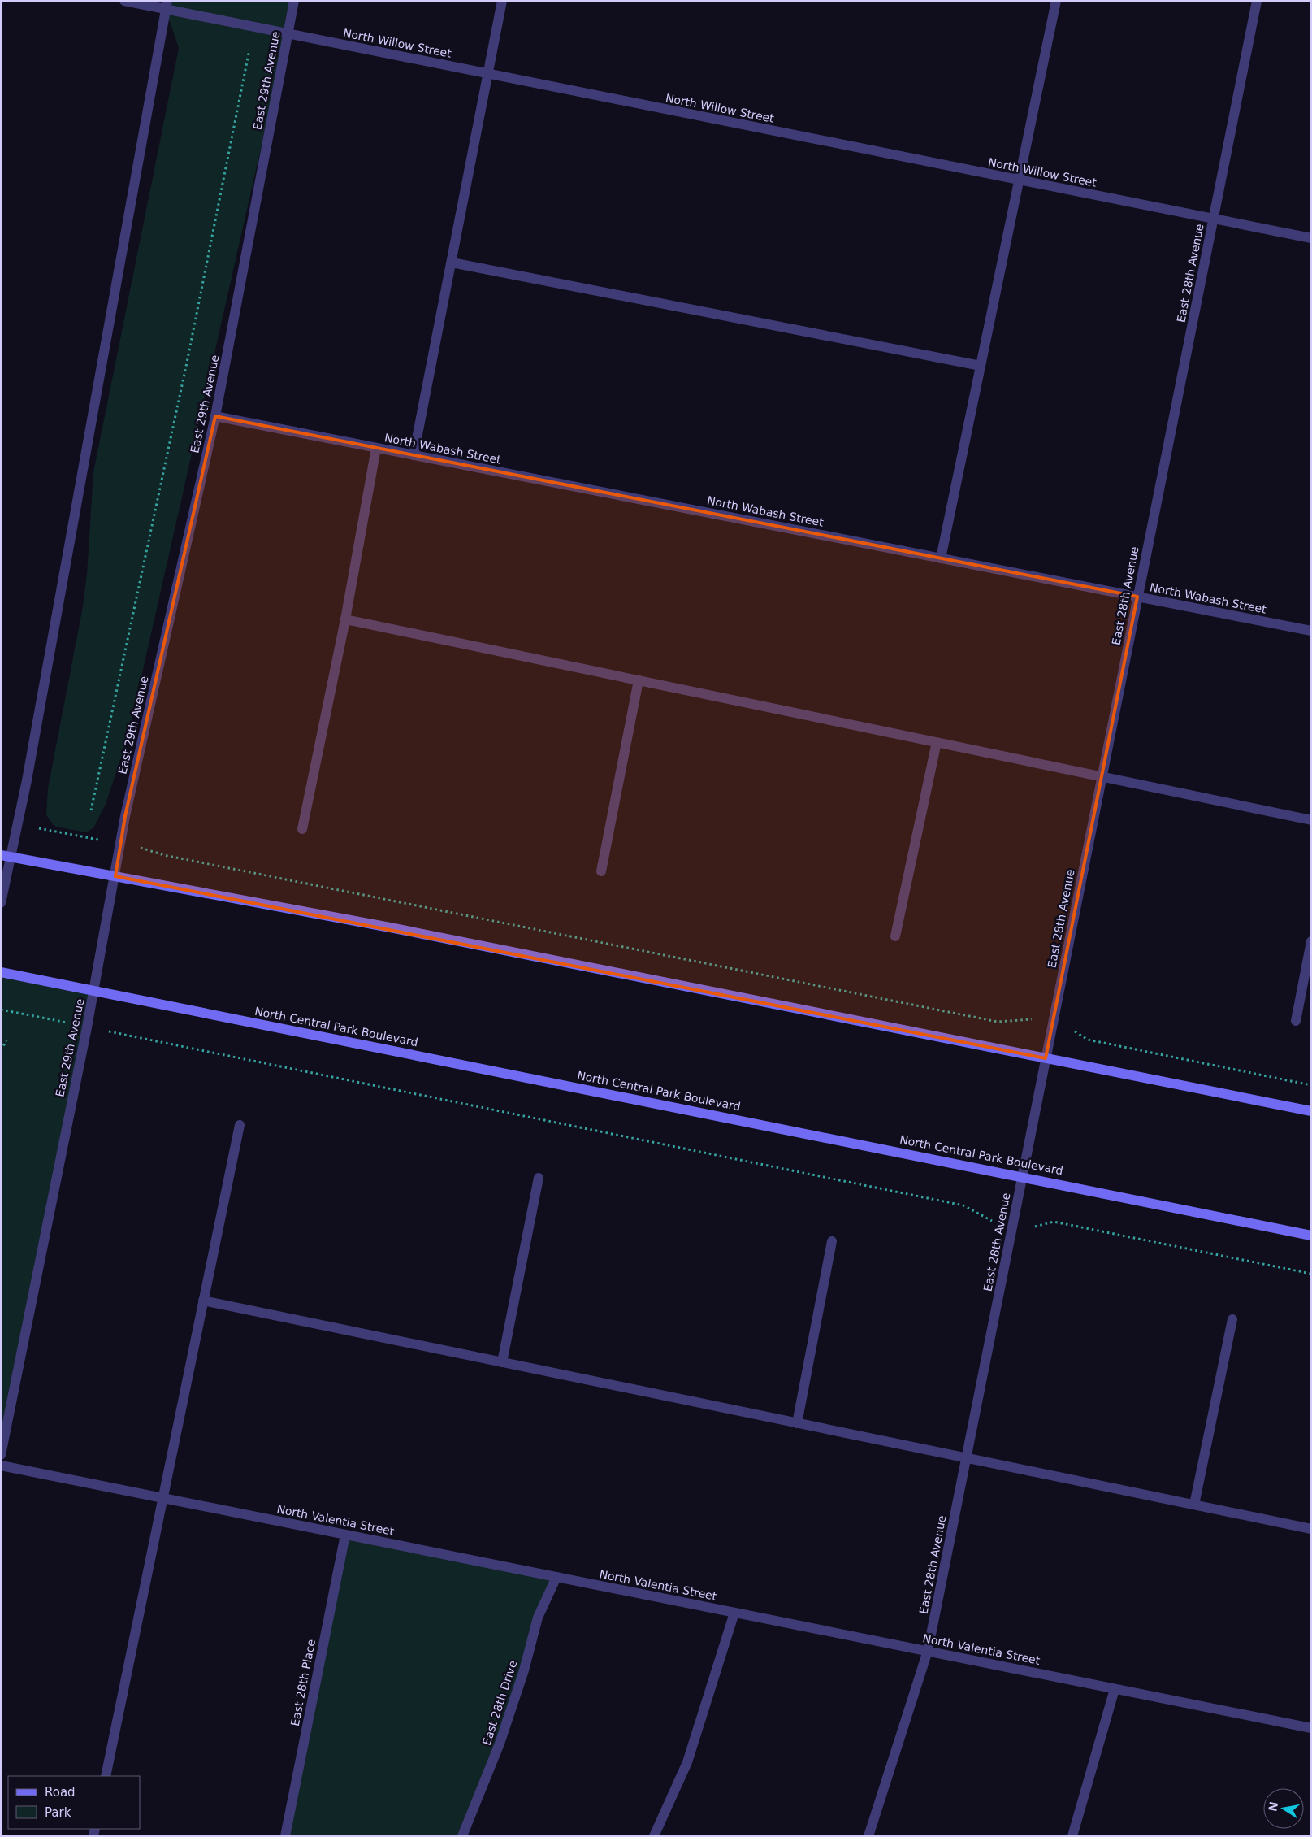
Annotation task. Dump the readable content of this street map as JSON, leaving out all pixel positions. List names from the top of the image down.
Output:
{
  "streets": {
    "main road": ["North Central Park Boulevard"],
    "street": [
      "North Willow Street",
      "East 29th Avenue",
      "East 28th Avenue",
      "North Wabash Street",
      "North Valentia Street",
      "East 28th Place",
      "East 28th Drive"
    ]
  },
  "crossings": [
    ["North Willow Street", "East 29th Avenue"],
    ["North Willow Street", "East 28th Avenue"],
    ["East 29th Avenue", "North Wabash Street"],
    ["East 29th Avenue", "North Central Park Boulevard"],
    ["East 28th Avenue", "North Wabash Street"],
    ["East 28th Avenue", "North Central Park Boulevard"],
    ["East 28th Avenue", "North Valentia Street"],
    ["North Valentia Street", "East 28th Place"],
    ["North Valentia Street", "East 28th Drive"]
  ],
  "legend": ["Road", "Park"],
  "north": "left"
}
